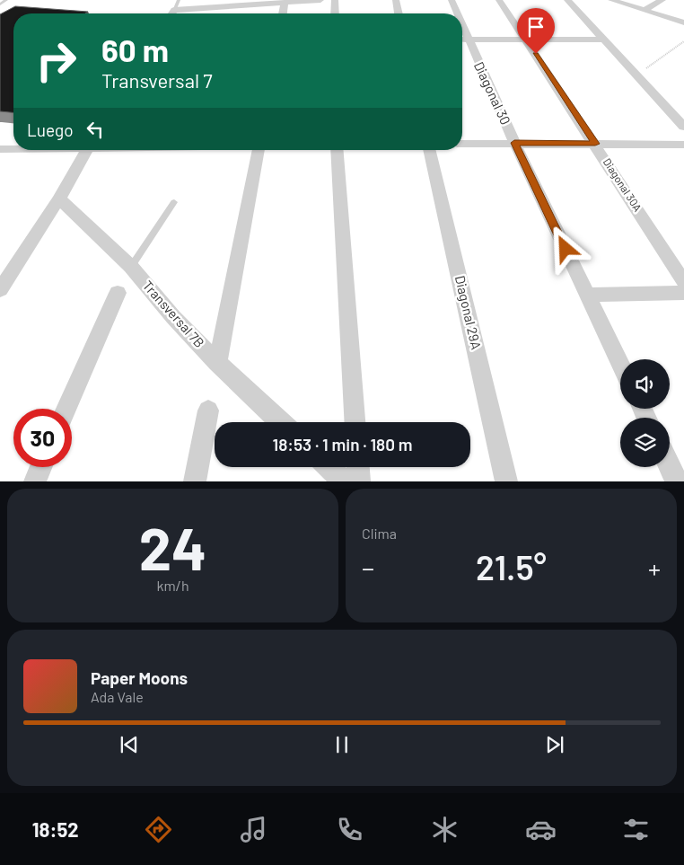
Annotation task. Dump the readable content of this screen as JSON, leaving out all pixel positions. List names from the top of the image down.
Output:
{
  "streets": {
    "street": [
      "Diagonal 30",
      "Diagonal 30A",
      "Diagonal 29A",
      "Transversal 7B"
    ]
  },
  "page": {
    "turn": ["60 m", "Transversal 7"],
    "then": "Luego",
    "limit": "30",
    "trip": "18:53 · 1 min · 180 m",
    "tile": [
      ["24", "km/h"],
      "Clima"
    ],
    "heat": ["−", "21.5°", "+"],
    "song": ["Paper Moons", "Ada Vale"],
    "tabs": "18:52"
  }
}
